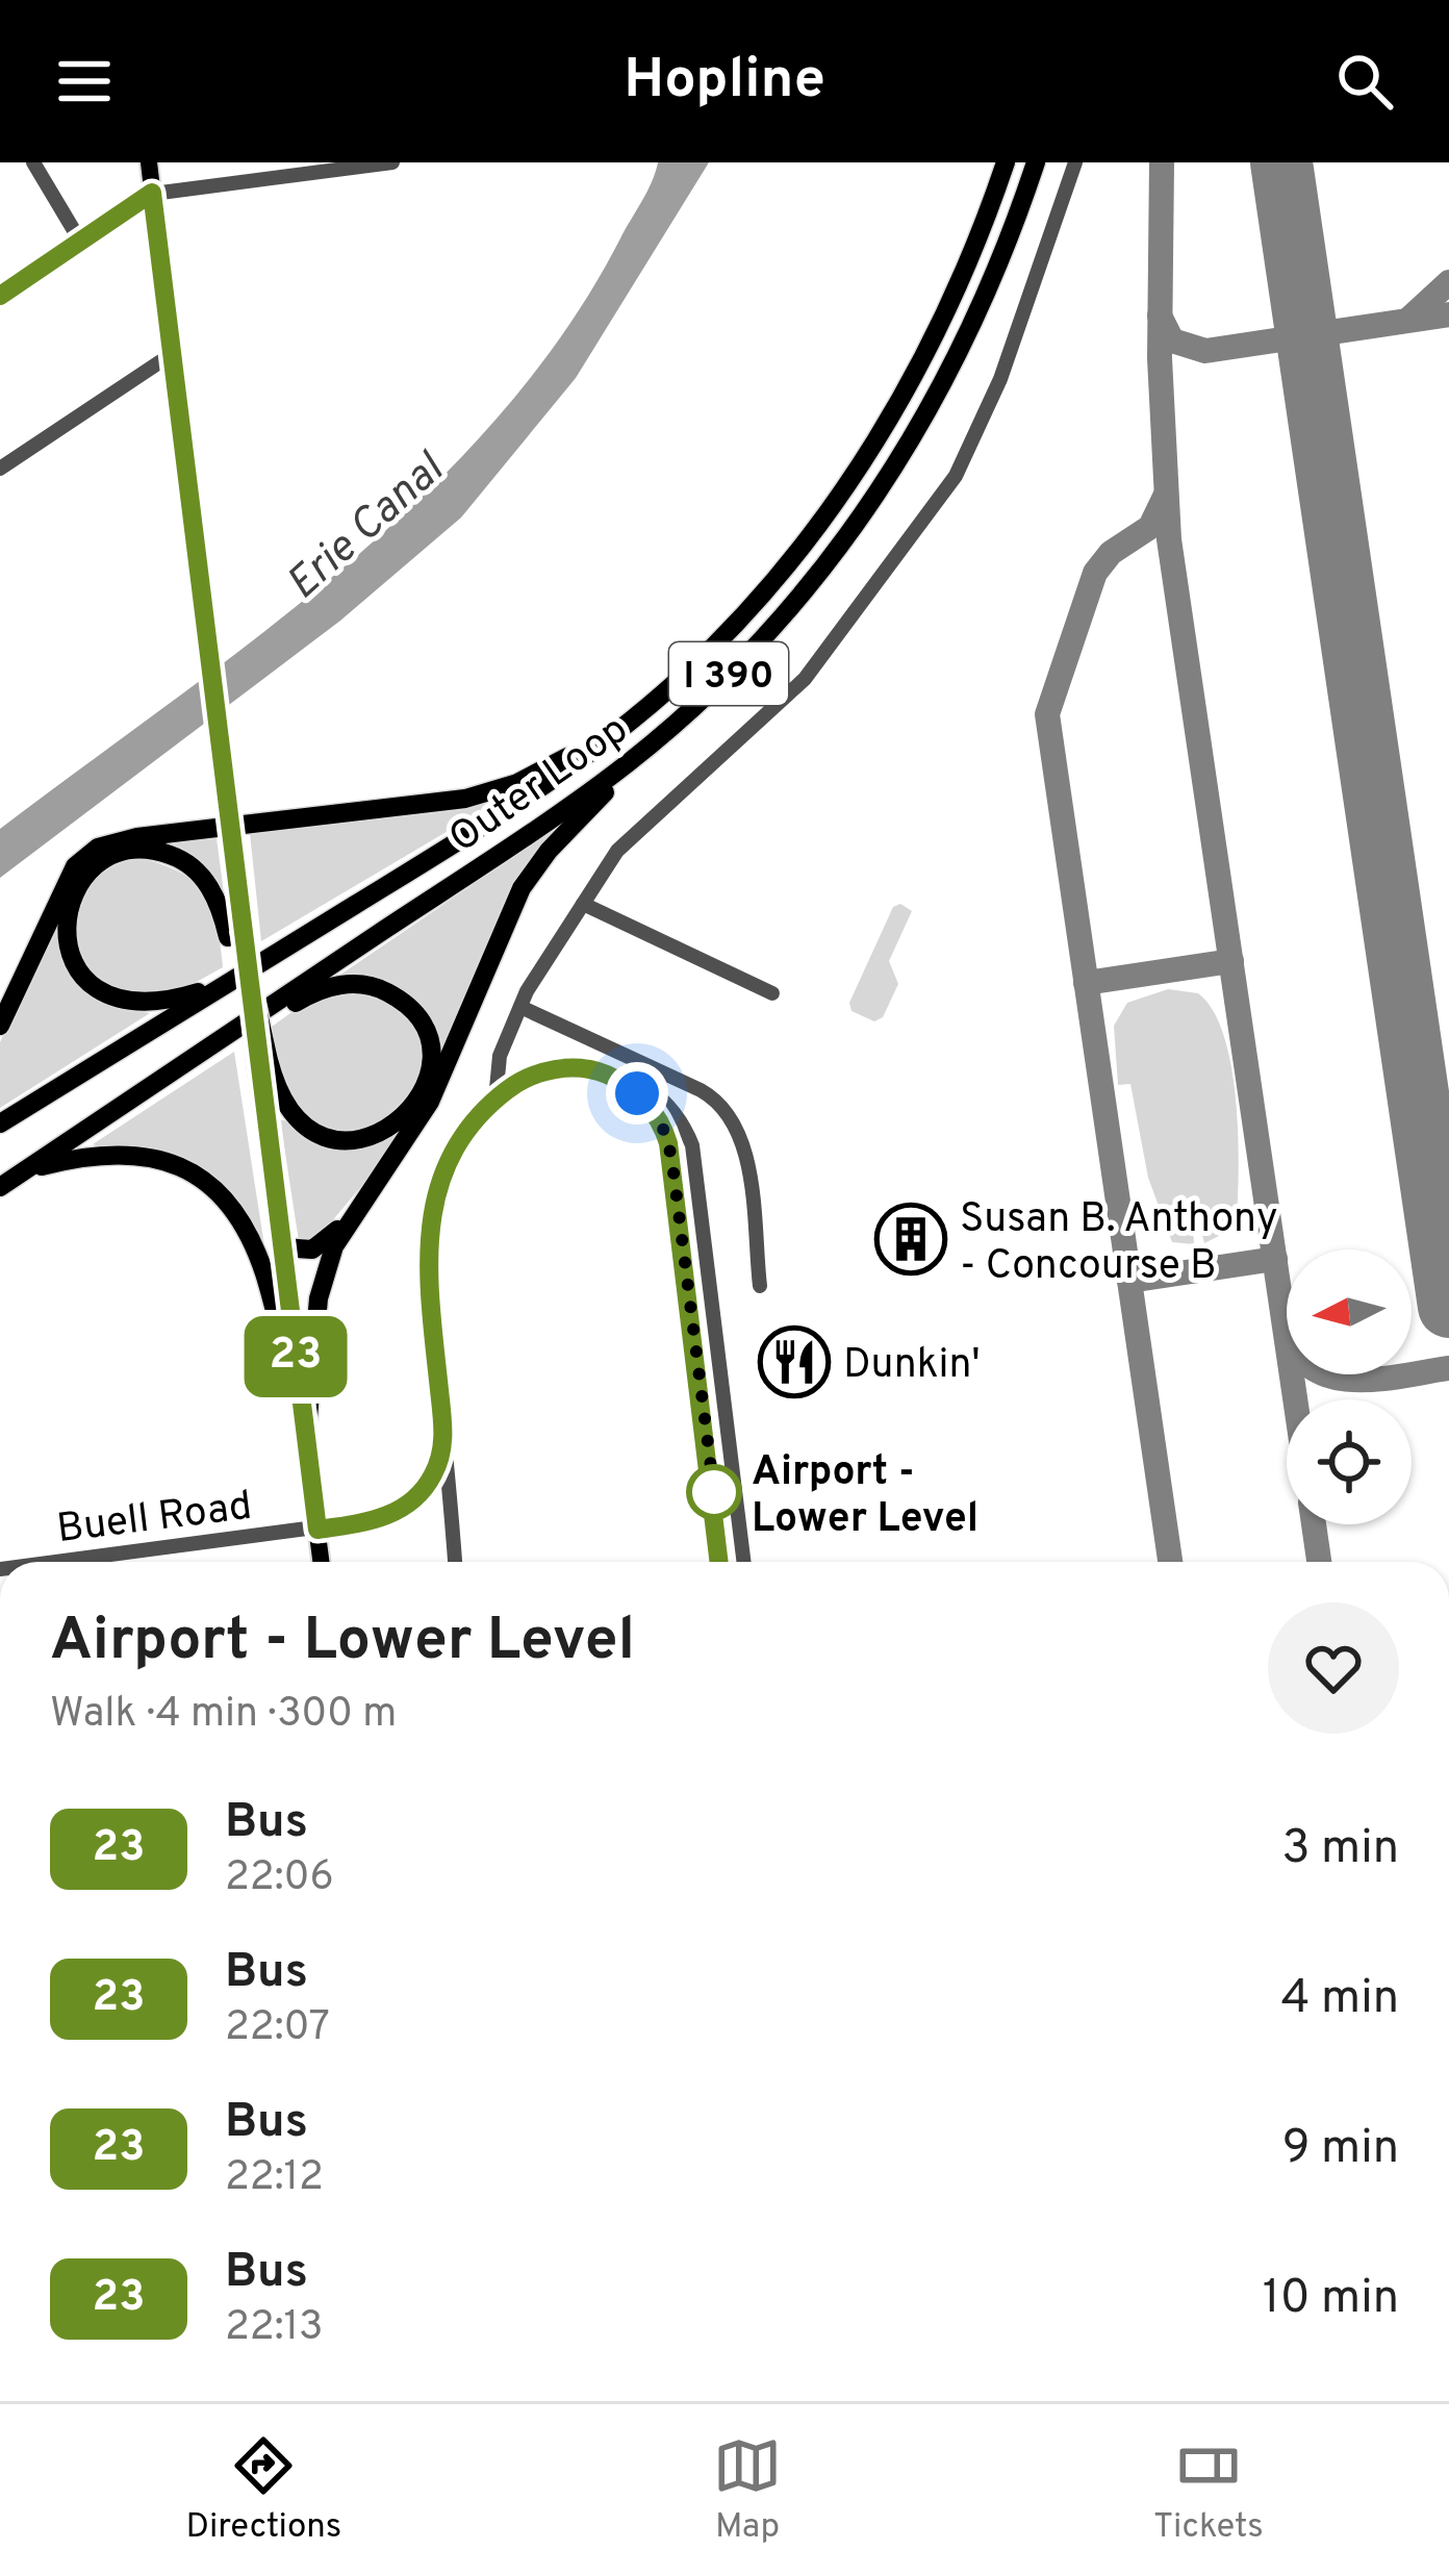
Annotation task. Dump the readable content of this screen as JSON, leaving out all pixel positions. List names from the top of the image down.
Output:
{
  "streets": {
    "highway": ["I 390", "Outer Loop"],
    "street": ["Buell Road"]
  },
  "water": ["Erie Canal"],
  "places": {
    "building": ["Susan B. Anthony - Concourse B"],
    "restaurant": ["Dunkin'"],
    "other": ["Airport - Lower Level"]
  },
  "lines": ["bus line 23"],
  "north": "left",
  "page": {
    "header": "Hopline",
    "on_map": "23",
    "heading": ["Airport - Lower Level", "Walk · 4 min · 300 m"],
    "list": [
      {
        "mark": "23",
        "name": "Bus",
        "note": "22:06",
        "value": "3 min"
      },
      {
        "mark": "23",
        "name": "Bus",
        "note": "22:07",
        "value": "4 min"
      },
      {
        "mark": "23",
        "name": "Bus",
        "note": "22:12",
        "value": "9 min"
      },
      {
        "mark": "23",
        "name": "Bus",
        "note": "22:13",
        "value": "10 min"
      }
    ],
    "tabs": ["Directions", "Map", "Tickets"]
  }
}
